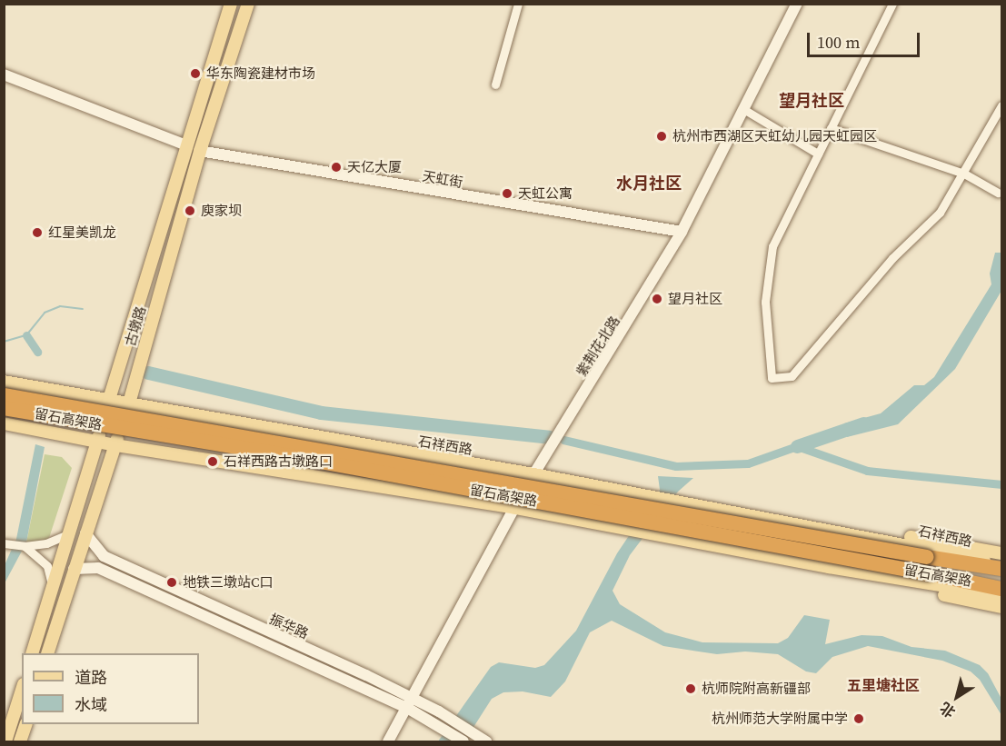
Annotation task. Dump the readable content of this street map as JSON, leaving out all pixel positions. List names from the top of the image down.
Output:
{
  "streets": {
    "highway": ["留石高架路"],
    "main road": [
      "天虹街",
      "古墩路",
      "紫荆花北路",
      "石祥西路",
      "振华路"
    ]
  },
  "crossings": [
    ["天虹街", "古墩路"],
    ["天虹街", "紫荆花北路"],
    ["古墩路", "石祥西路"],
    ["古墩路", "振华路"],
    ["紫荆花北路", "石祥西路"],
    ["紫荆花北路", "振华路"],
    ["留石高架路", "石祥西路"]
  ],
  "districts": ["望月社区", "水月社区", "五里塘社区"],
  "places": [
    "华东陶瓷建材市场",
    "杭州市西湖区天虹幼儿园天虹园区",
    "天亿大厦",
    "天虹公寓",
    "庾家坝",
    "红星美凯龙",
    "望月社区",
    "石祥西路古墩路口",
    "地铁三墩站C口",
    "杭师院附高新疆部",
    "杭州师范大学附属中学"
  ],
  "legend": ["道路", "水域"],
  "scale_bar": "100 m",
  "north": "bottom left"
}
